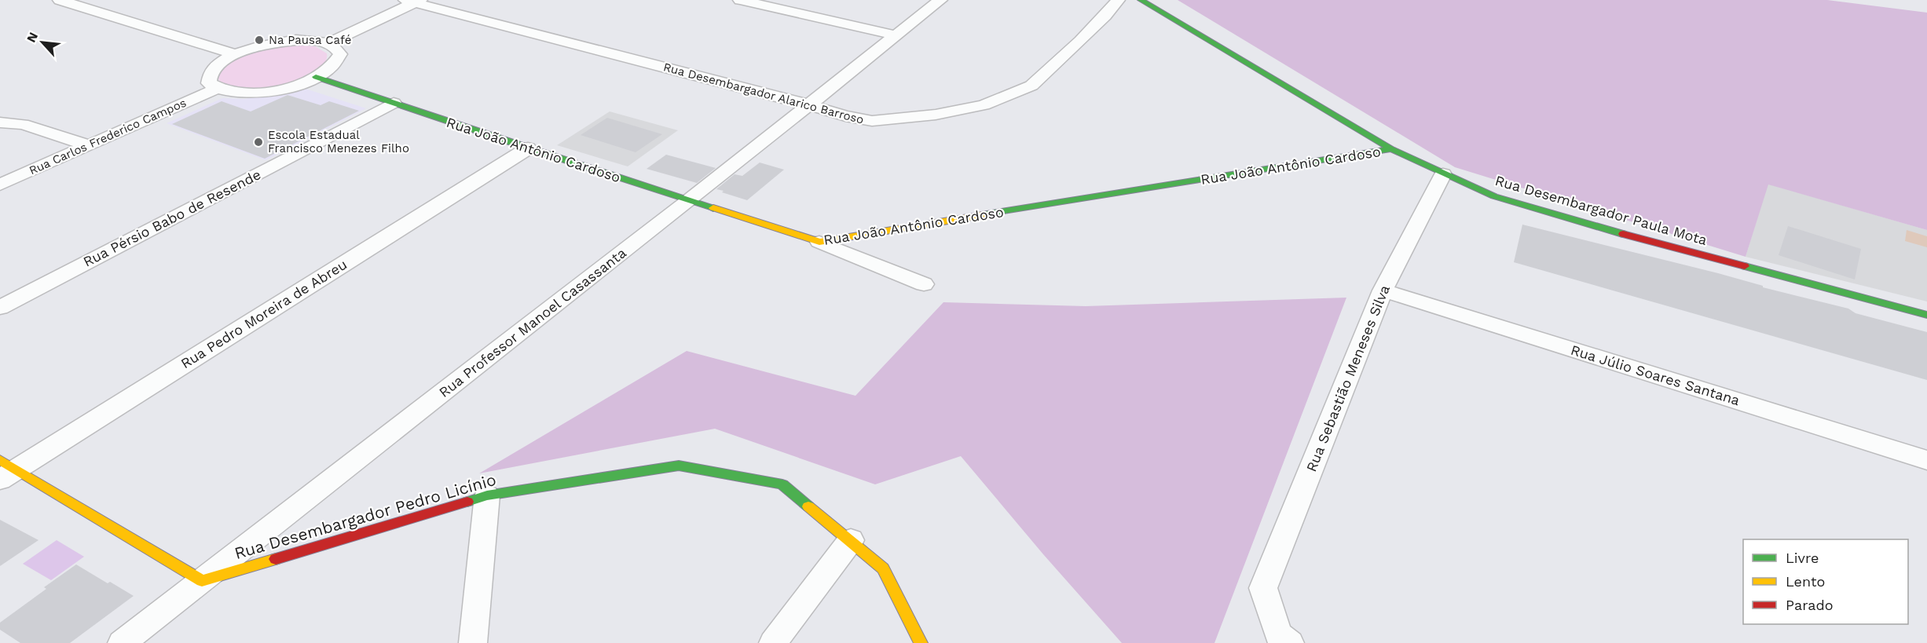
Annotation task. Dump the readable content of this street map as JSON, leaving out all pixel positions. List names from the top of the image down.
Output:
{
  "streets": {
    "street": [
      "Rua Desembargador Alarico Barroso",
      "Rua Carlos Frederico Campos",
      "Rua João Antônio Cardoso",
      "Rua Desembargador Paula Mota",
      "Rua Pérsio Babo de Resende",
      "Rua Pedro Moreira de Abreu",
      "Rua Professor Manoel Casassanta",
      "Rua Júlio Soares Santana",
      "Rua Sebastião Meneses Silva",
      "Rua Desembargador Pedro Licínio"
    ]
  },
  "crossings": [
    ["Rua Desembargador Alarico Barroso", "Rua Professor Manoel Casassanta"],
    ["Rua João Antônio Cardoso", "Rua Desembargador Paula Mota"],
    ["Rua João Antônio Cardoso", "Rua Pérsio Babo de Resende"],
    ["Rua João Antônio Cardoso", "Rua Pedro Moreira de Abreu"],
    ["Rua João Antônio Cardoso", "Rua Professor Manoel Casassanta"],
    ["Rua Desembargador Paula Mota", "Rua Sebastião Meneses Silva"],
    ["Rua Professor Manoel Casassanta", "Rua Desembargador Pedro Licínio"],
    ["Rua Júlio Soares Santana", "Rua Sebastião Meneses Silva"]
  ],
  "places": ["Na Pausa Café", "Escola Estadual Francisco Menezes Filho"],
  "legend": ["Livre", "Lento", "Parado"],
  "north": "top left"
}
